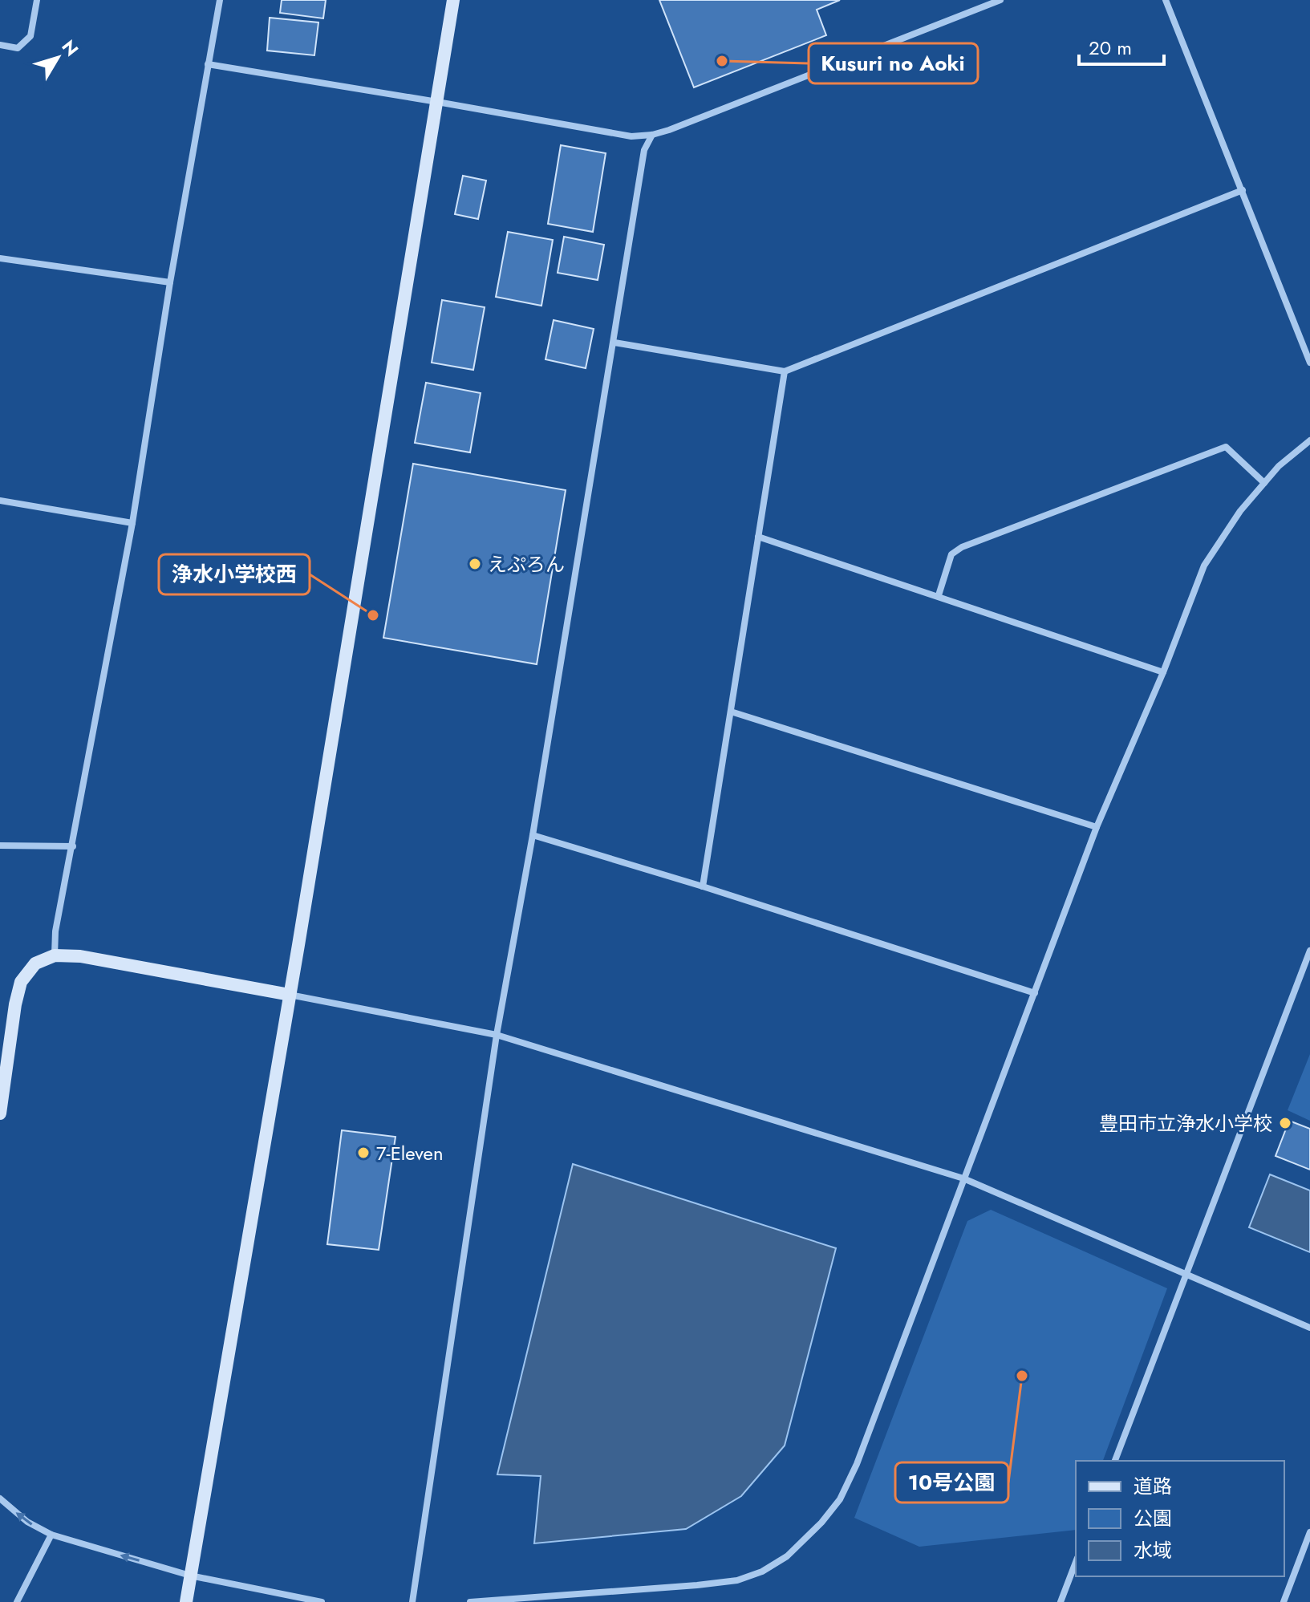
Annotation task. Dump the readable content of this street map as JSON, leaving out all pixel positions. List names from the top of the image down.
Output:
{
  "places": [
    "Kusuri no Aoki",
    "えぷろん",
    "浄水小学校西",
    "豊田市立浄水小学校",
    "7-Eleven",
    "10号公園"
  ],
  "legend": ["道路", "公園", "水域"],
  "scale_bar": "20 m",
  "north": "top right"
}
